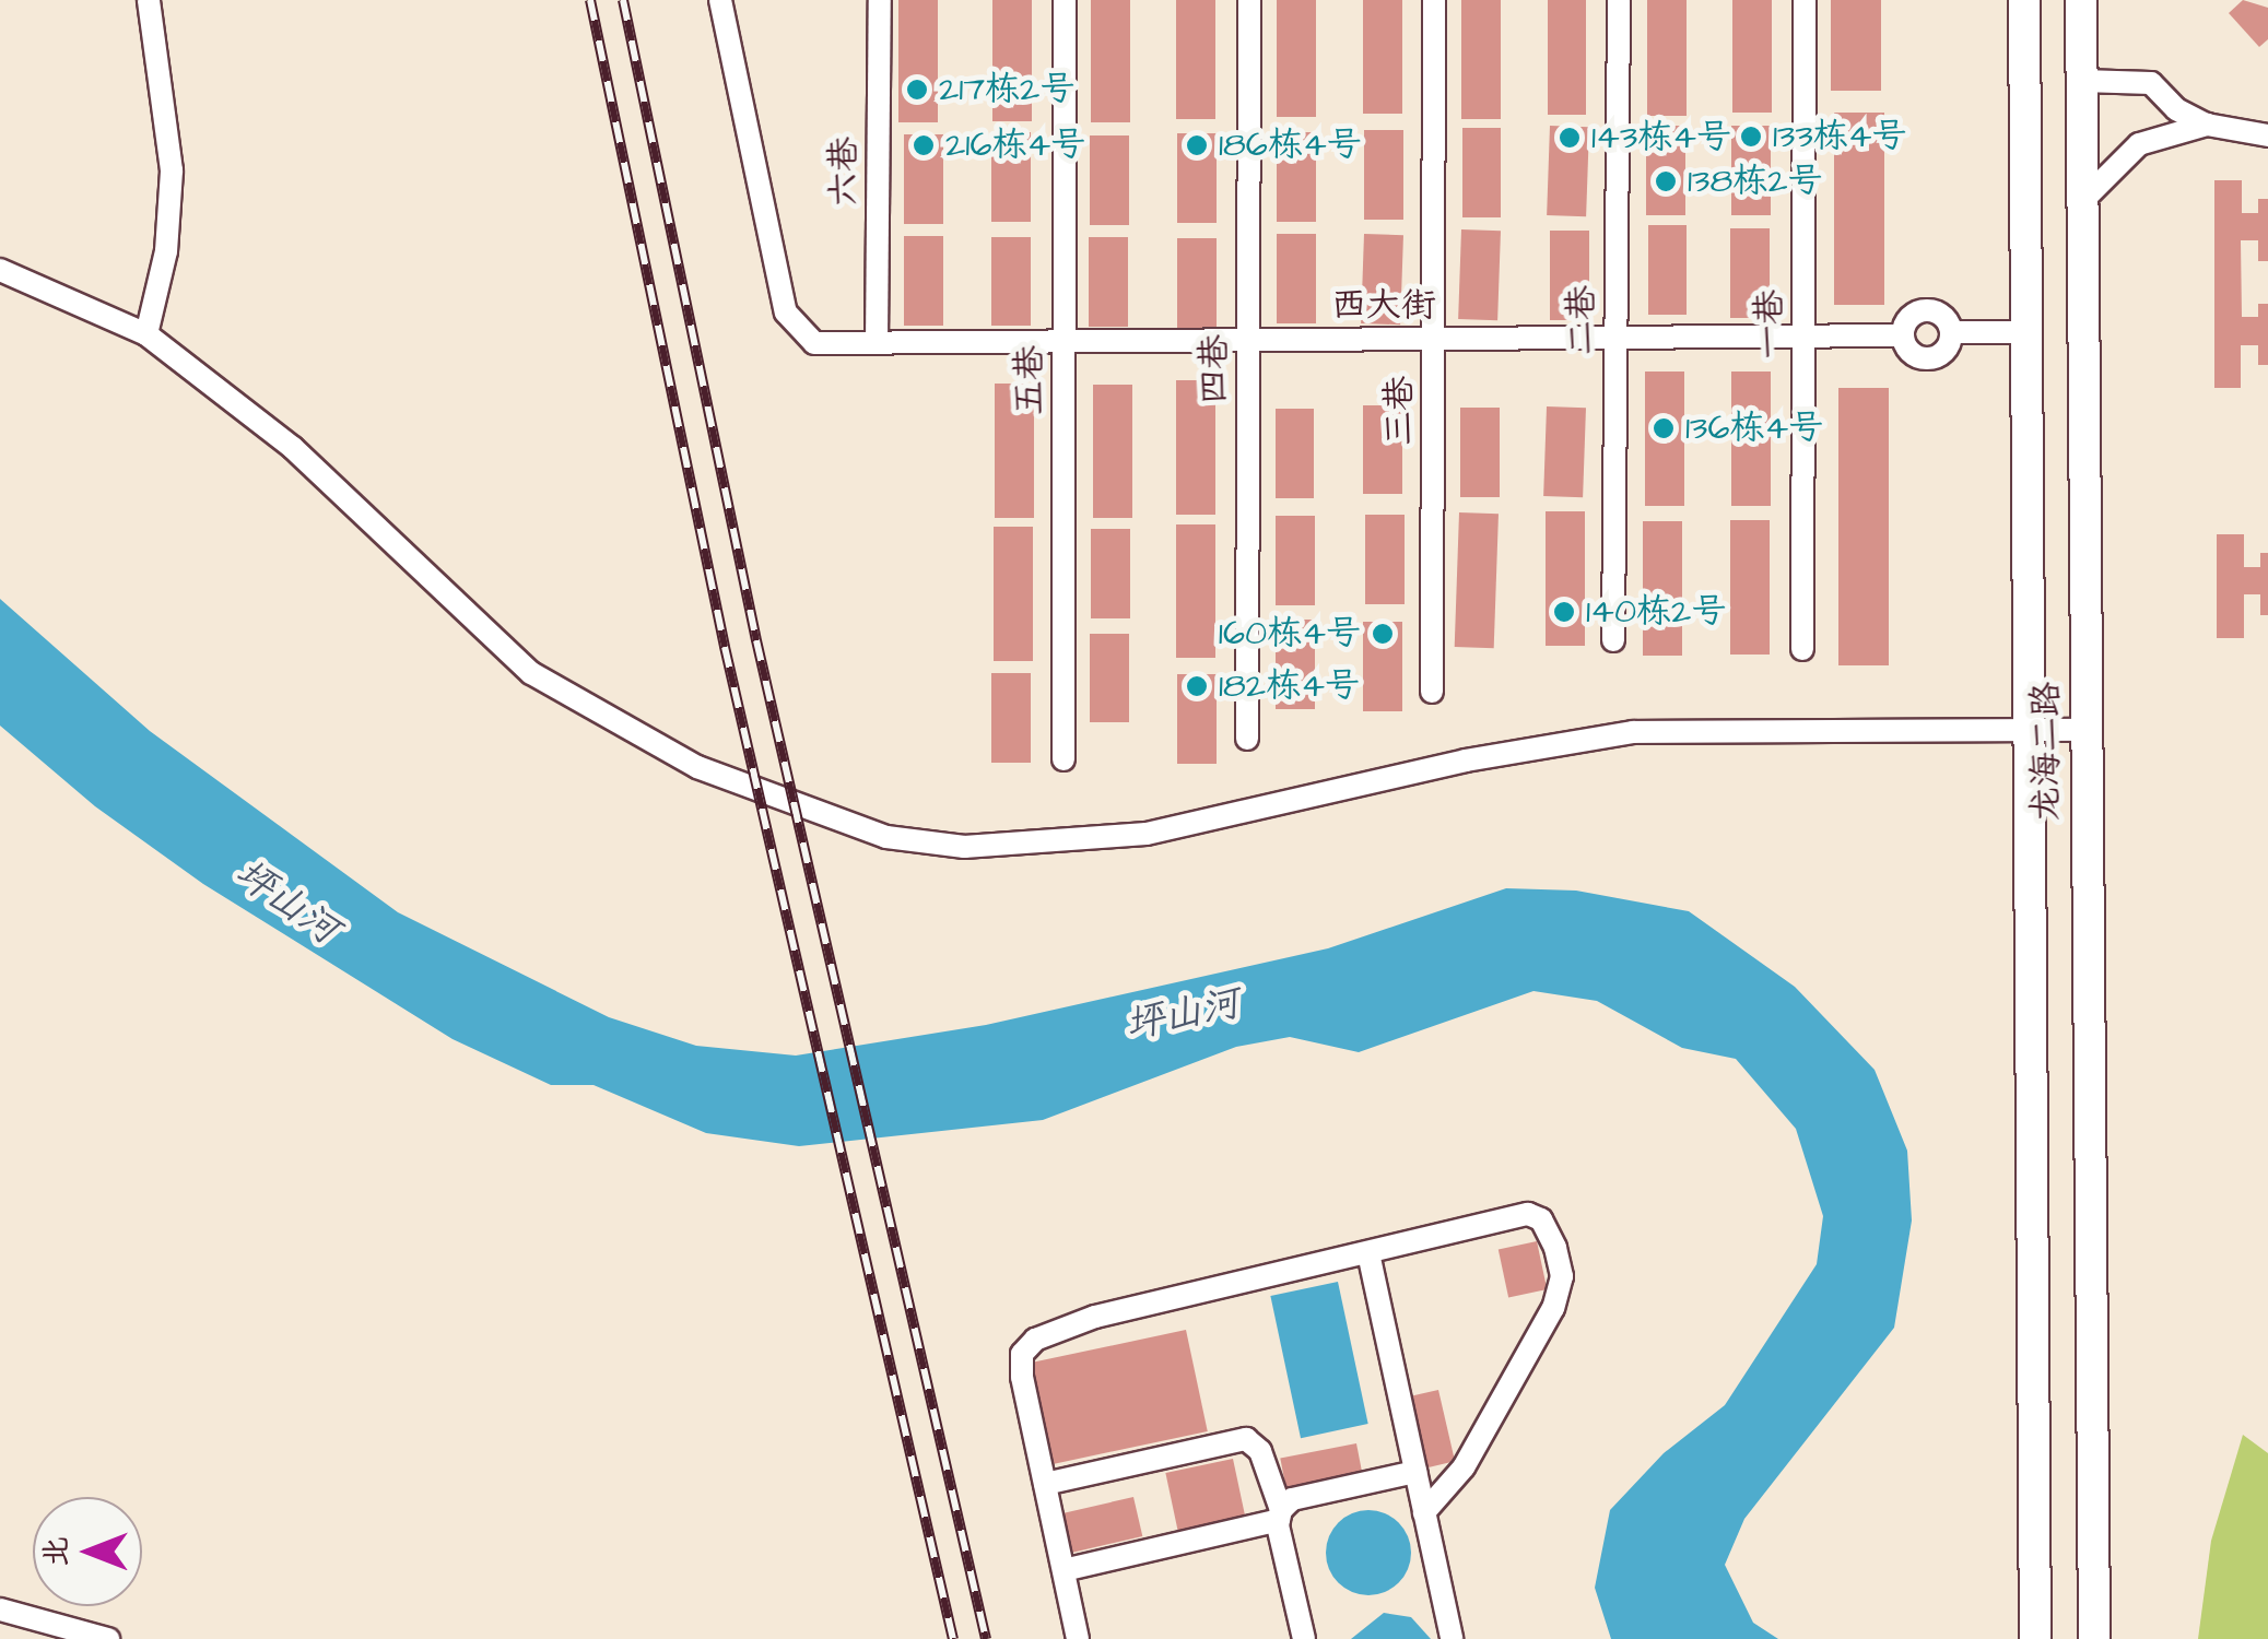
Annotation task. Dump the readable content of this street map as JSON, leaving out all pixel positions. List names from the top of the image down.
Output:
{
  "streets": {
    "main road": ["龙海二路"],
    "street": [
      "六巷",
      "西大街",
      "二巷",
      "一巷",
      "四巷",
      "五巷",
      "三巷"
    ]
  },
  "crossings": [
    ["六巷", "西大街"],
    ["西大街", "二巷"],
    ["西大街", "一巷"],
    ["西大街", "四巷"],
    ["西大街", "五巷"],
    ["西大街", "三巷"]
  ],
  "water": ["坪山河"],
  "places": [
    "217栋2号",
    "133栋4号",
    "143栋4号",
    "216栋4号",
    "186栋4号",
    "138栋2号",
    "136栋4号",
    "140栋2号",
    "160栋4号",
    "182栋4号"
  ],
  "north": "left"
}
